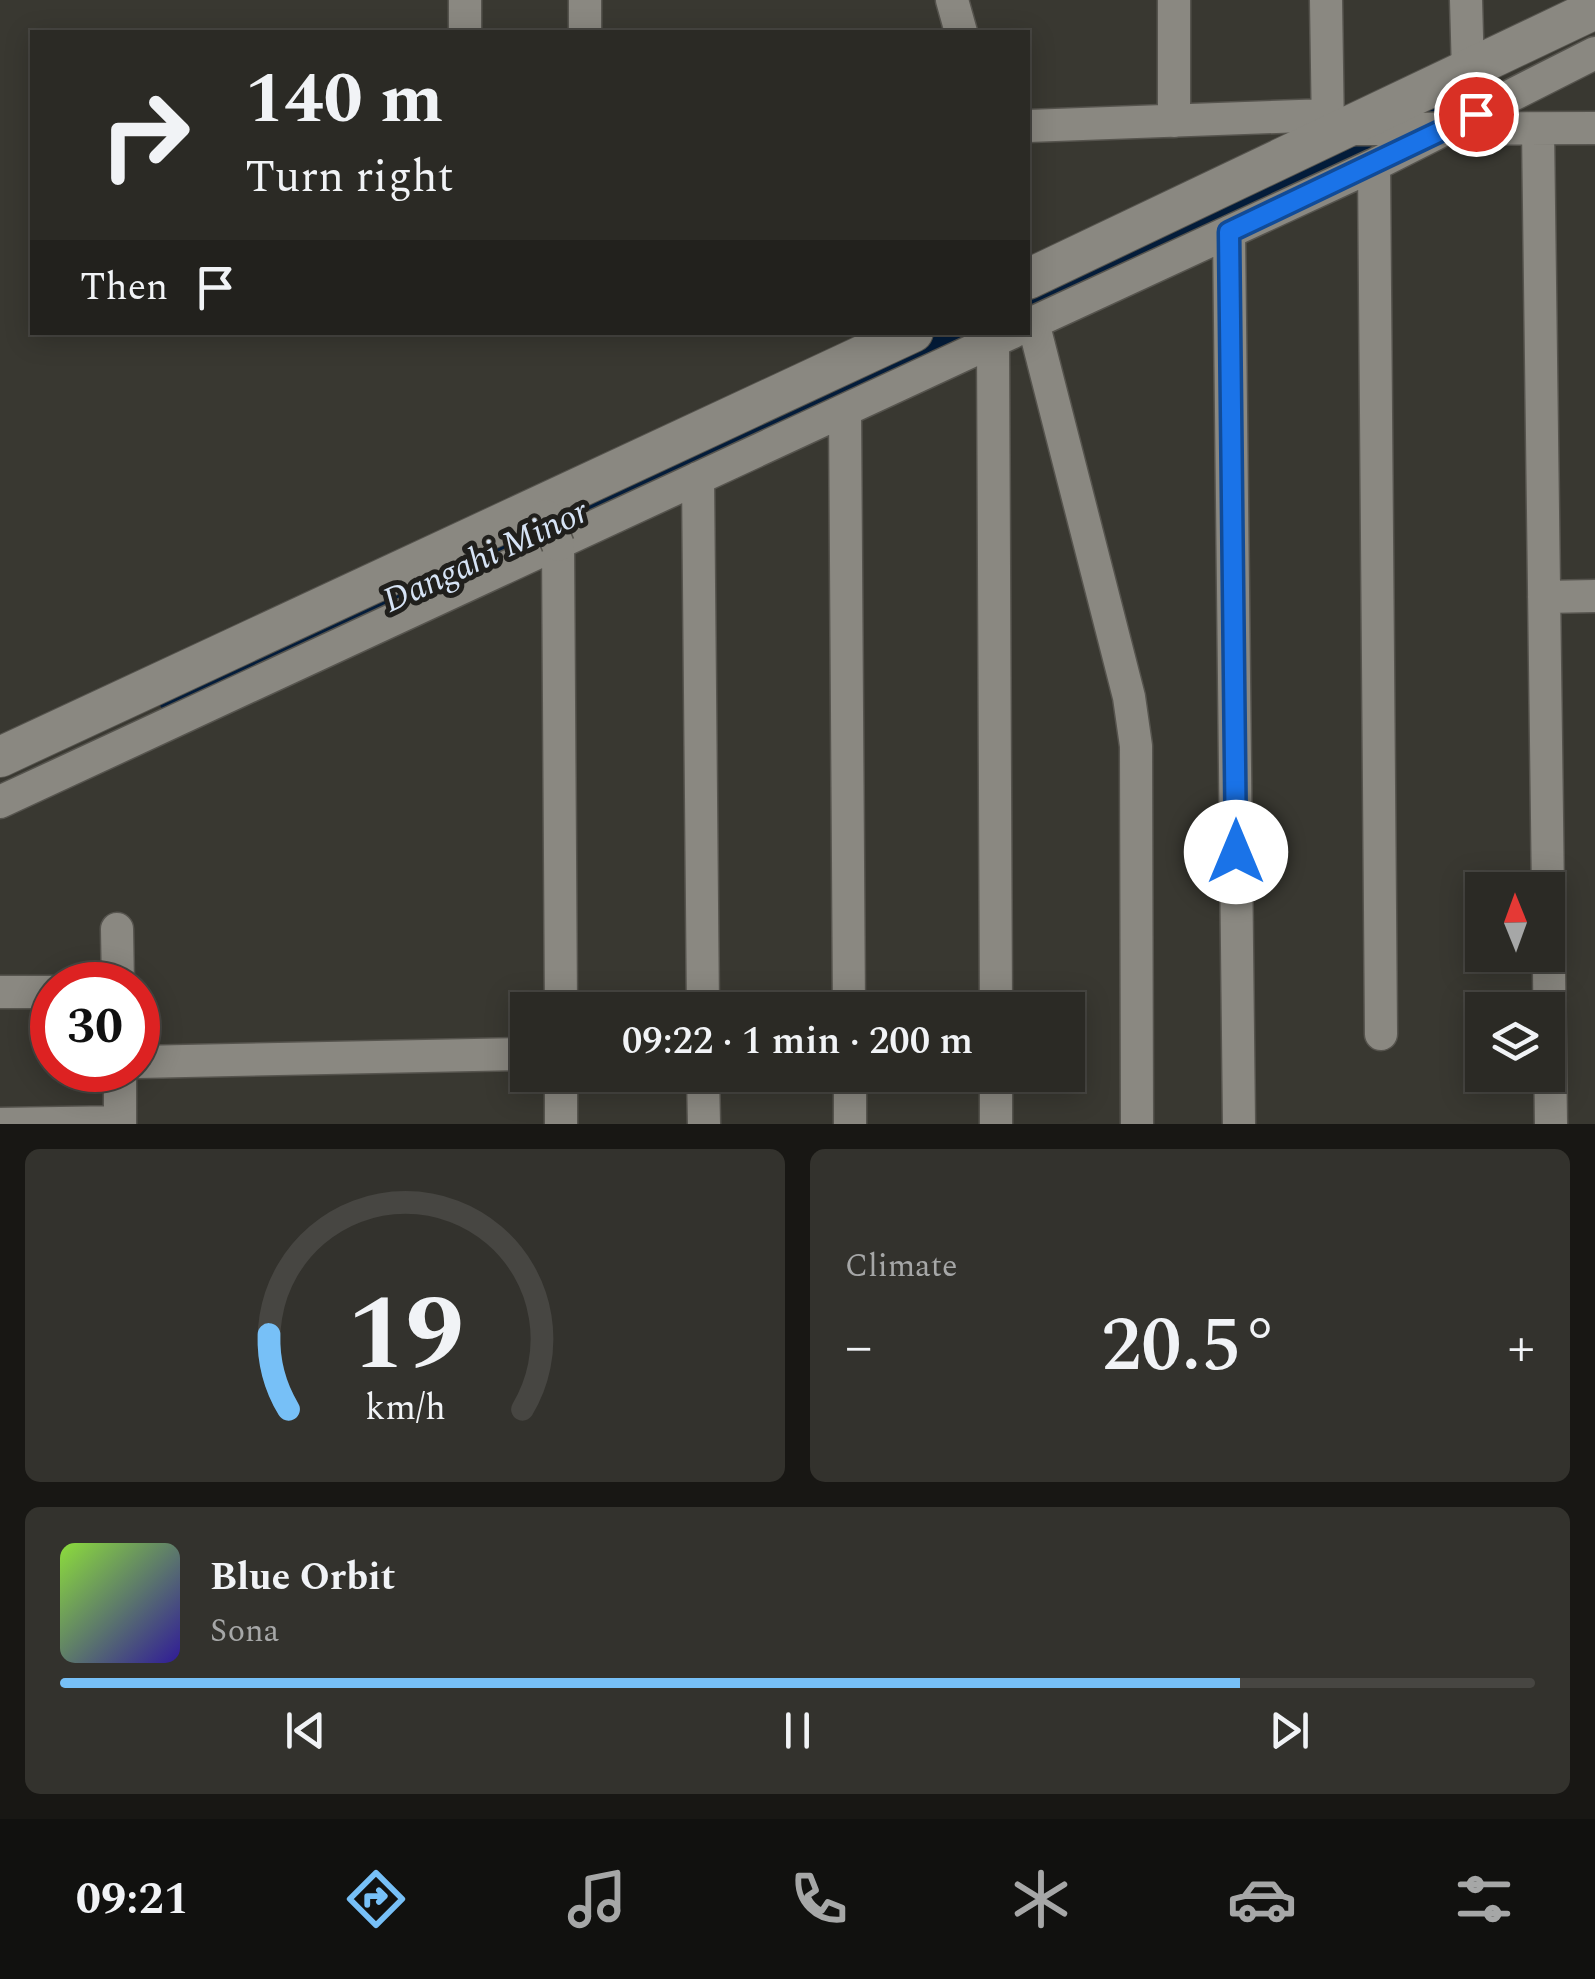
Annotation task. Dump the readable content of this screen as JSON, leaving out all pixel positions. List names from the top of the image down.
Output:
{
  "water": ["Dangahi Minor"],
  "north": "top",
  "page": {
    "turn": ["140 m", "Turn right"],
    "then": "Then",
    "limit": "30",
    "trip": "09:22 · 1 min · 200 m",
    "tile": "Climate",
    "heat": ["−", "20.5°", "+"],
    "song": ["Blue Orbit", "Sona"],
    "tabs": "09:21",
    "gauge": ["19", "km/h"]
  }
}
